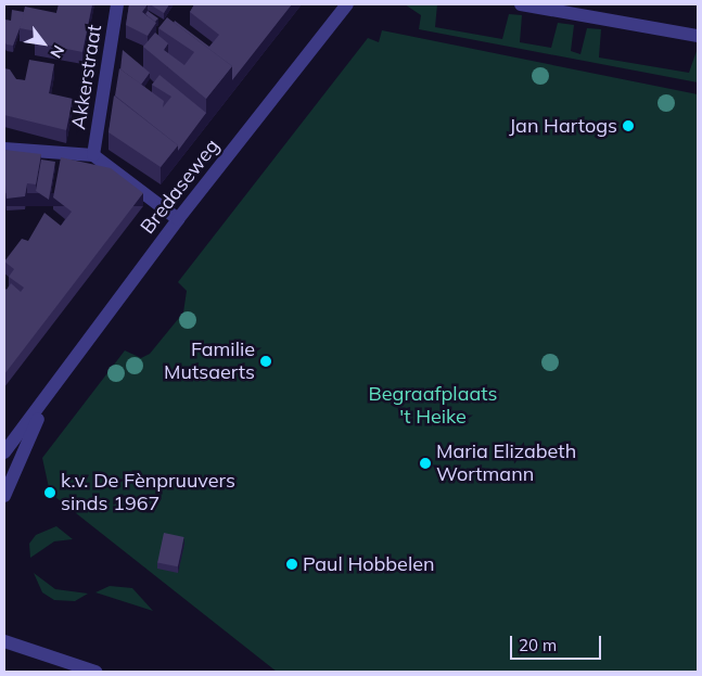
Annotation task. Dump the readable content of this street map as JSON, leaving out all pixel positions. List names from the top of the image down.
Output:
{
  "streets": {
    "street": ["Akkerstraat", "Bredaseweg"]
  },
  "parks": ["Begraafplaats 't Heike"],
  "places": [
    "Jan Hartogs",
    "Familie Mutsaerts",
    "Maria Elizabeth Wortmann",
    "k.v. De Fènpruuvers sinds 1967",
    "Paul Hobbelen"
  ],
  "scale_bar": "20 m",
  "north": "bottom right"
}
